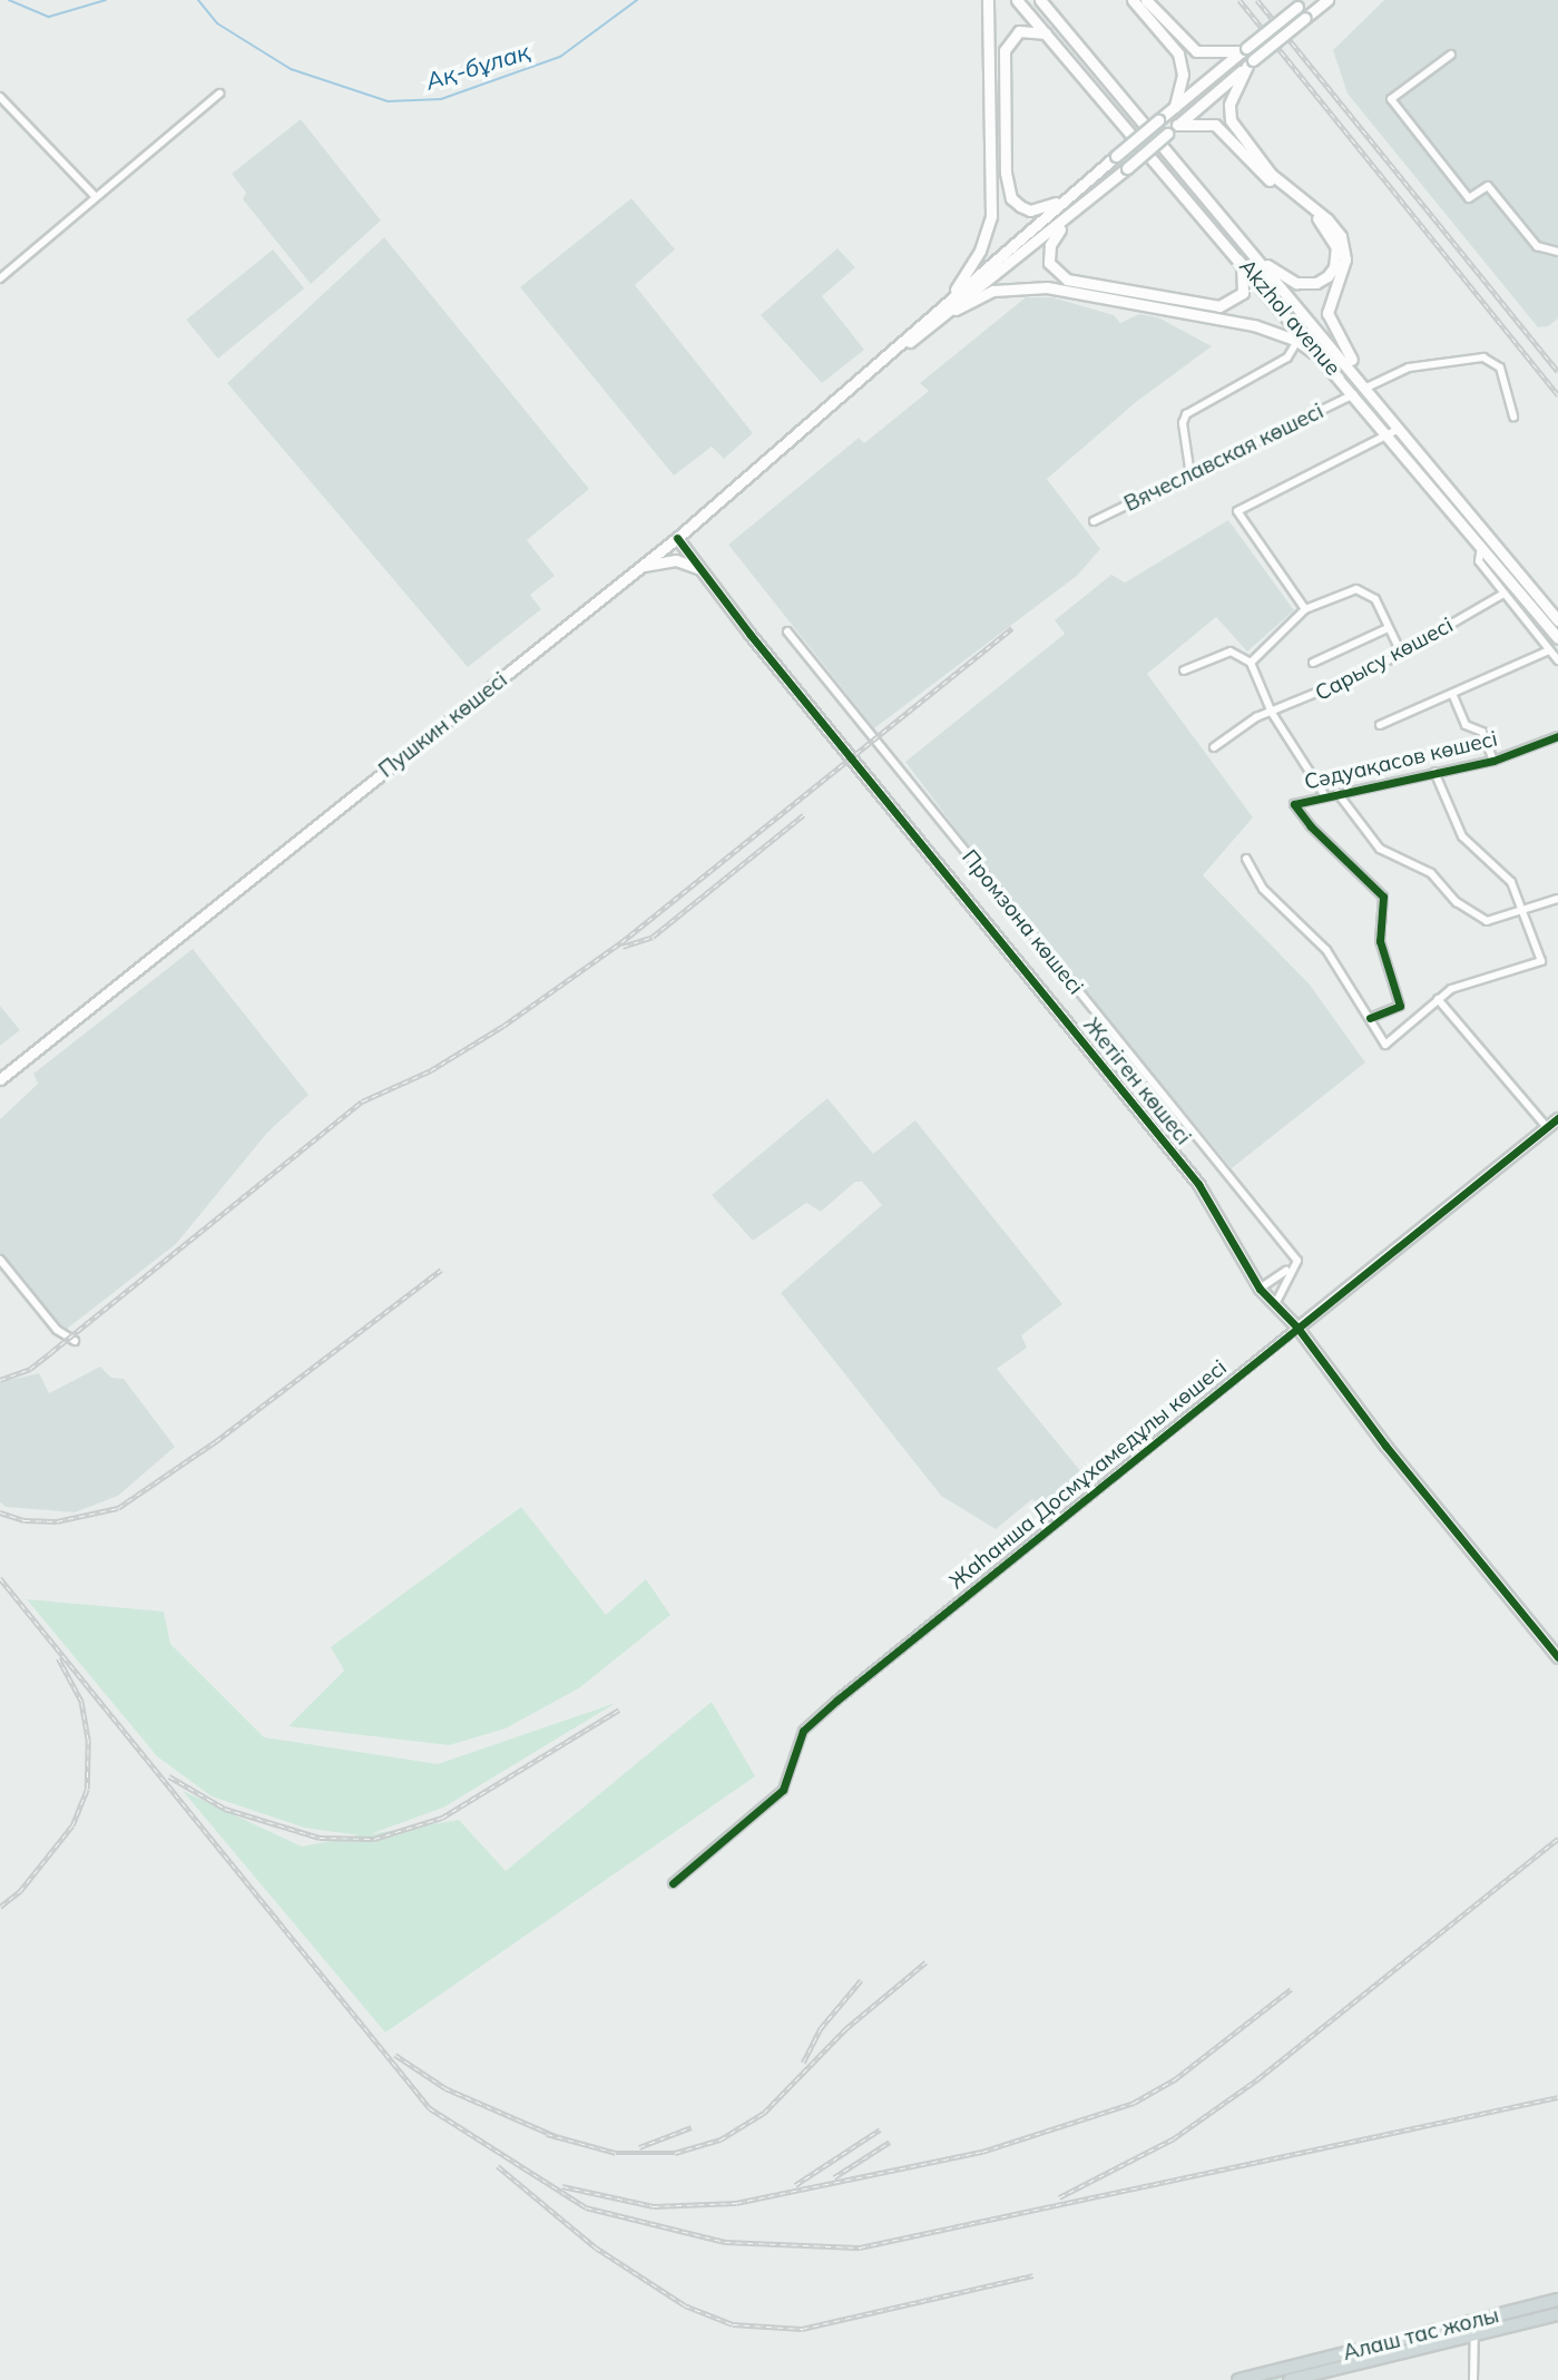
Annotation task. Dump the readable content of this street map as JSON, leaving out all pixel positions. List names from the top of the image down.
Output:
{
  "streets": {
    "main road": [
      "Akzhol avenue",
      "Пушкин көшесі",
      "Жетіген көшесі",
      "Жаһанша Досмұхамедұлы көшесі",
      "Алаш тас жолы"
    ],
    "street": [
      "Вячеславская көшесі",
      "Сарысу көшесі",
      "Сәдуақасов көшесі",
      "Промзона көшесі"
    ]
  },
  "crossings": [
    ["Akzhol avenue", "Вячеславская көшесі"],
    ["Пушкин көшесі", "Жетіген көшесі"],
    ["Жетіген көшесі", "Жаһанша Досмұхамедұлы көшесі"]
  ],
  "water": ["Ақ-бұлақ"]
}
